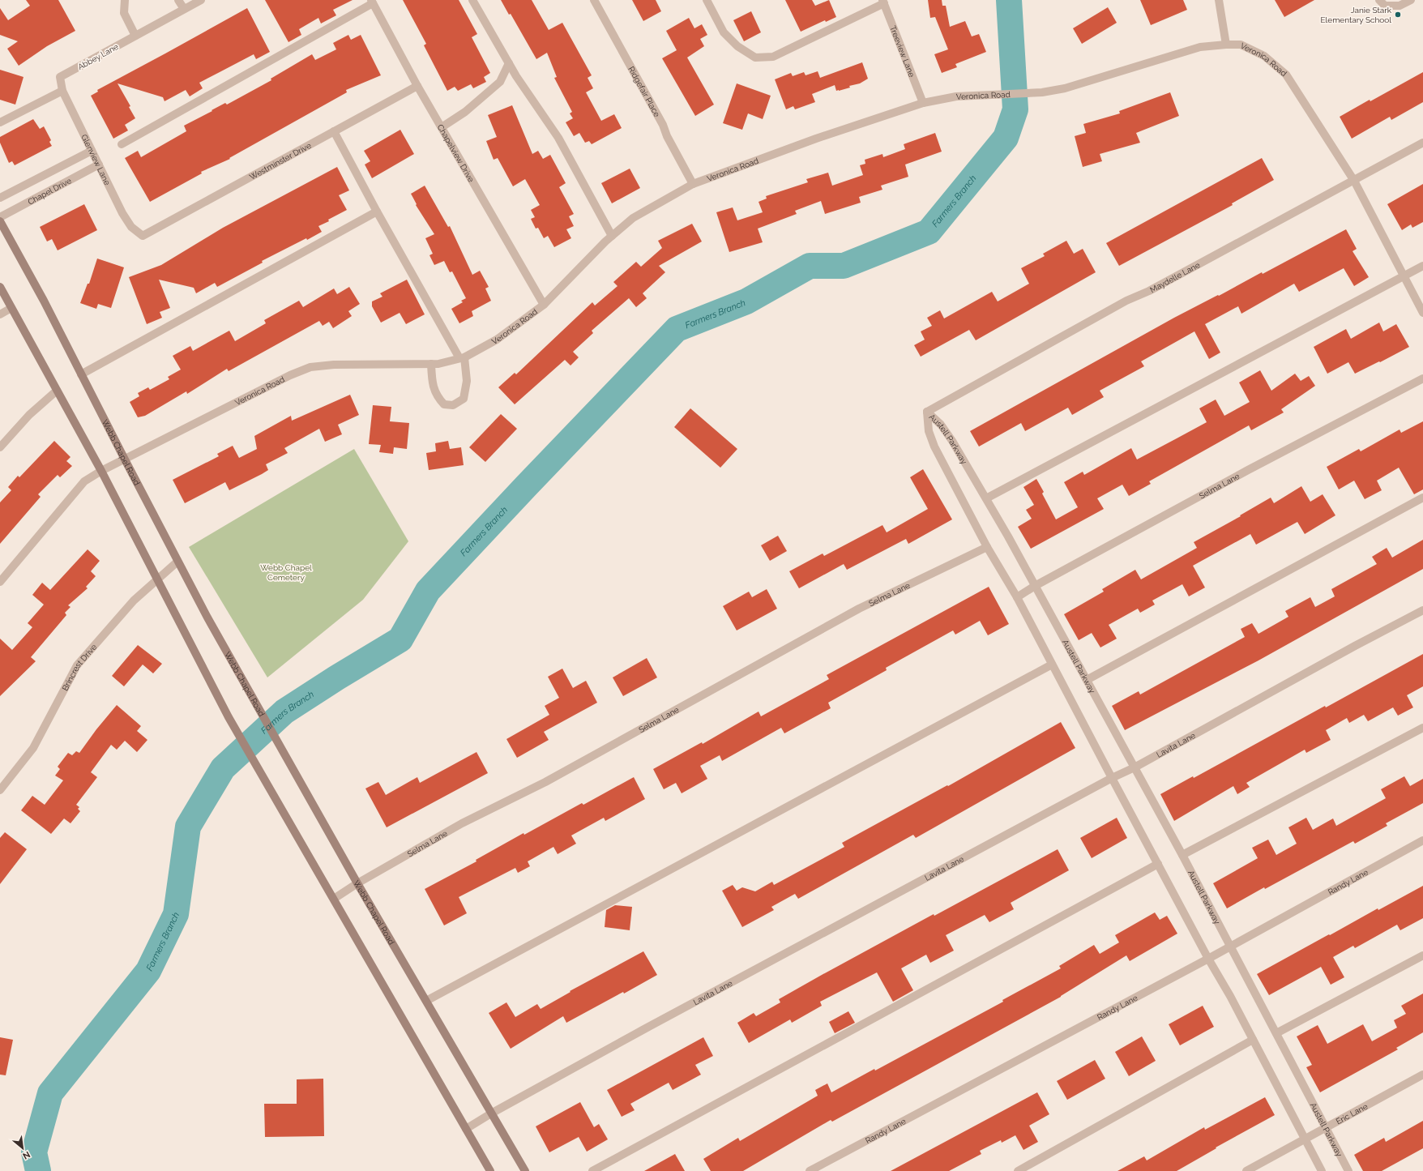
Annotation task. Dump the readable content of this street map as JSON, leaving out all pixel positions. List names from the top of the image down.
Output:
{
  "streets": {
    "main road": ["Webb Chapel Road"],
    "street": [
      "Treeview Lane",
      "Abbey Lane",
      "Veronica Road",
      "Ridgefair Place",
      "Chapelview Drive",
      "Glenview Lane",
      "Westminster Drive",
      "Chapel Drive",
      "Maydelle Lane",
      "Austell Parkway",
      "Selma Lane",
      "Brincrest Drive",
      "Lavita Lane",
      "Randy Lane",
      "Eric Lane"
    ]
  },
  "crossings": [
    ["Treeview Lane", "Veronica Road"],
    ["Abbey Lane", "Glenview Lane"],
    ["Veronica Road", "Ridgefair Place"],
    ["Veronica Road", "Chapelview Drive"],
    ["Veronica Road", "Maydelle Lane"],
    ["Veronica Road", "Webb Chapel Road"],
    ["Chapelview Drive", "Westminster Drive"],
    ["Glenview Lane", "Westminster Drive"],
    ["Glenview Lane", "Chapel Drive"],
    ["Maydelle Lane", "Austell Parkway"],
    ["Austell Parkway", "Selma Lane"],
    ["Austell Parkway", "Lavita Lane"],
    ["Austell Parkway", "Randy Lane"],
    ["Austell Parkway", "Eric Lane"],
    ["Webb Chapel Road", "Selma Lane"],
    ["Webb Chapel Road", "Brincrest Drive"],
    ["Webb Chapel Road", "Lavita Lane"]
  ],
  "water": ["Farmers Branch"],
  "parks": ["Webb Chapel Cemetery"],
  "places": ["Janie Stark Elementary School"],
  "north": "bottom right"
}
